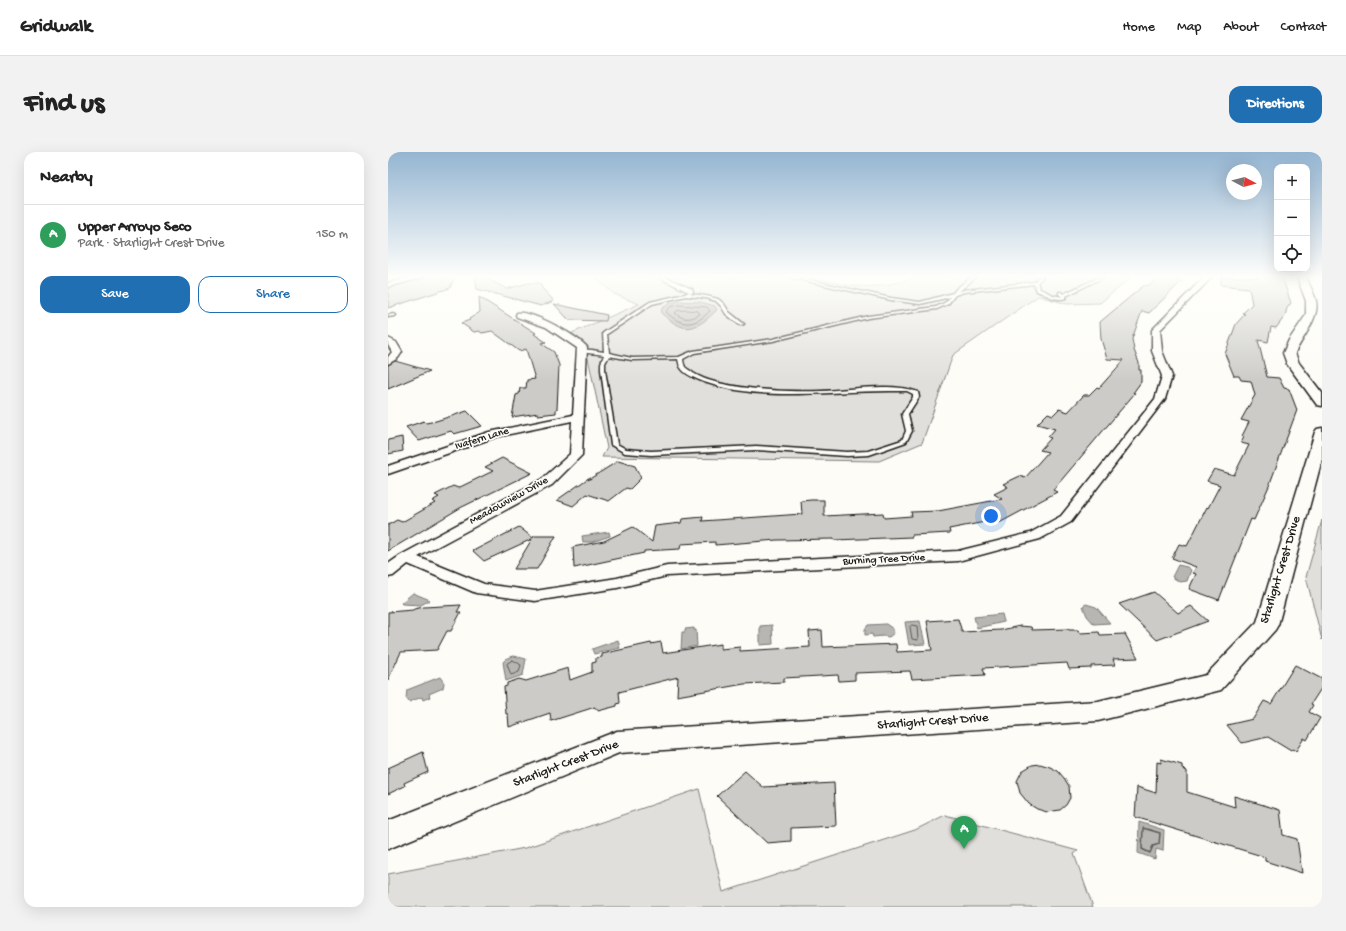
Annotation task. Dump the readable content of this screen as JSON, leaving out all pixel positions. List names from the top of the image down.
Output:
{
  "streets": {
    "street": [
      "Ivafern Lane",
      "Meadowview Drive",
      "Burning Tree Drive",
      "Starlight Crest Drive"
    ]
  },
  "crossings": [
    ["Ivafern Lane", "Meadowview Drive"],
    ["Meadowview Drive", "Burning Tree Drive"]
  ],
  "north": "right",
  "page": {
    "header": "Gridwalk",
    "nav": [
      "Home",
      "Map",
      "About",
      "Contact"
    ],
    "buttons": [
      "Directions",
      ["Save", "Share"]
    ],
    "title": "Find us",
    "heading": "Nearby",
    "map_buttons": ["+", "−"],
    "list": [
      {
        "mark": "A",
        "name": "Upper Arroyo Seco",
        "note": "Park · Starlight Crest Drive",
        "value": "150 m"
      }
    ],
    "pins": "A"
  }
}
